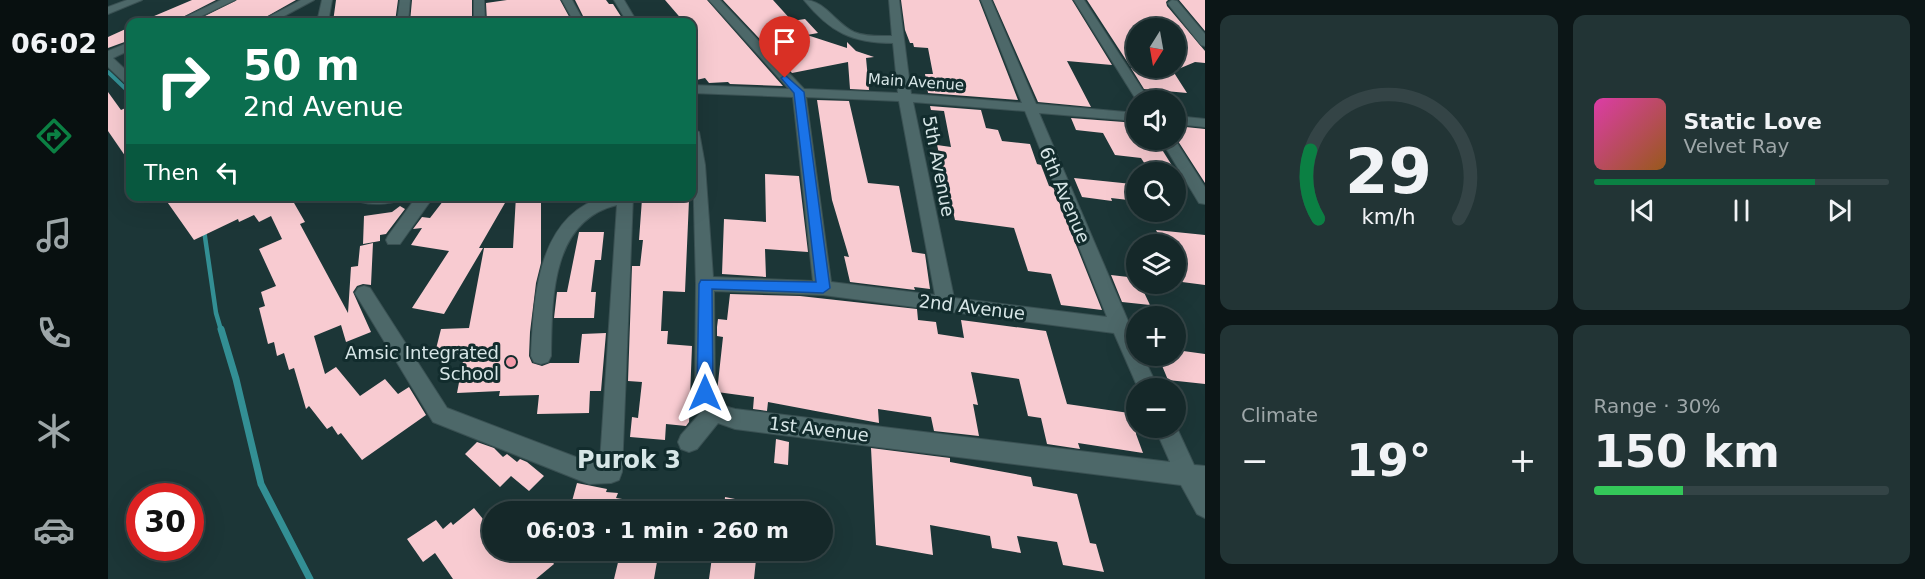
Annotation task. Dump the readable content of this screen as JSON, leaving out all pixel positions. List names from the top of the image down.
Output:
{
  "streets": {
    "street": [
      "Main Avenue",
      "5th Avenue",
      "6th Avenue",
      "2nd Avenue",
      "1st Avenue"
    ]
  },
  "crossings": [
    ["Main Avenue", "5th Avenue"],
    ["Main Avenue", "6th Avenue"],
    ["5th Avenue", "2nd Avenue"],
    ["6th Avenue", "2nd Avenue"]
  ],
  "districts": ["Purok 3"],
  "places": ["Amsic Integrated School"],
  "north": "bottom",
  "page": {
    "tabs": "06:02",
    "map_buttons": ["+", "−"],
    "turn": ["50 m", "2nd Avenue"],
    "song": ["Static Love", "Velvet Ray"],
    "then": "Then",
    "tile": [
      "Climate",
      ["Range · 30%", "150 km"]
    ],
    "heat": ["−", "19°", "+"],
    "limit": "30",
    "trip": "06:03 · 1 min · 260 m",
    "gauge": ["29", "km/h"]
  }
}
